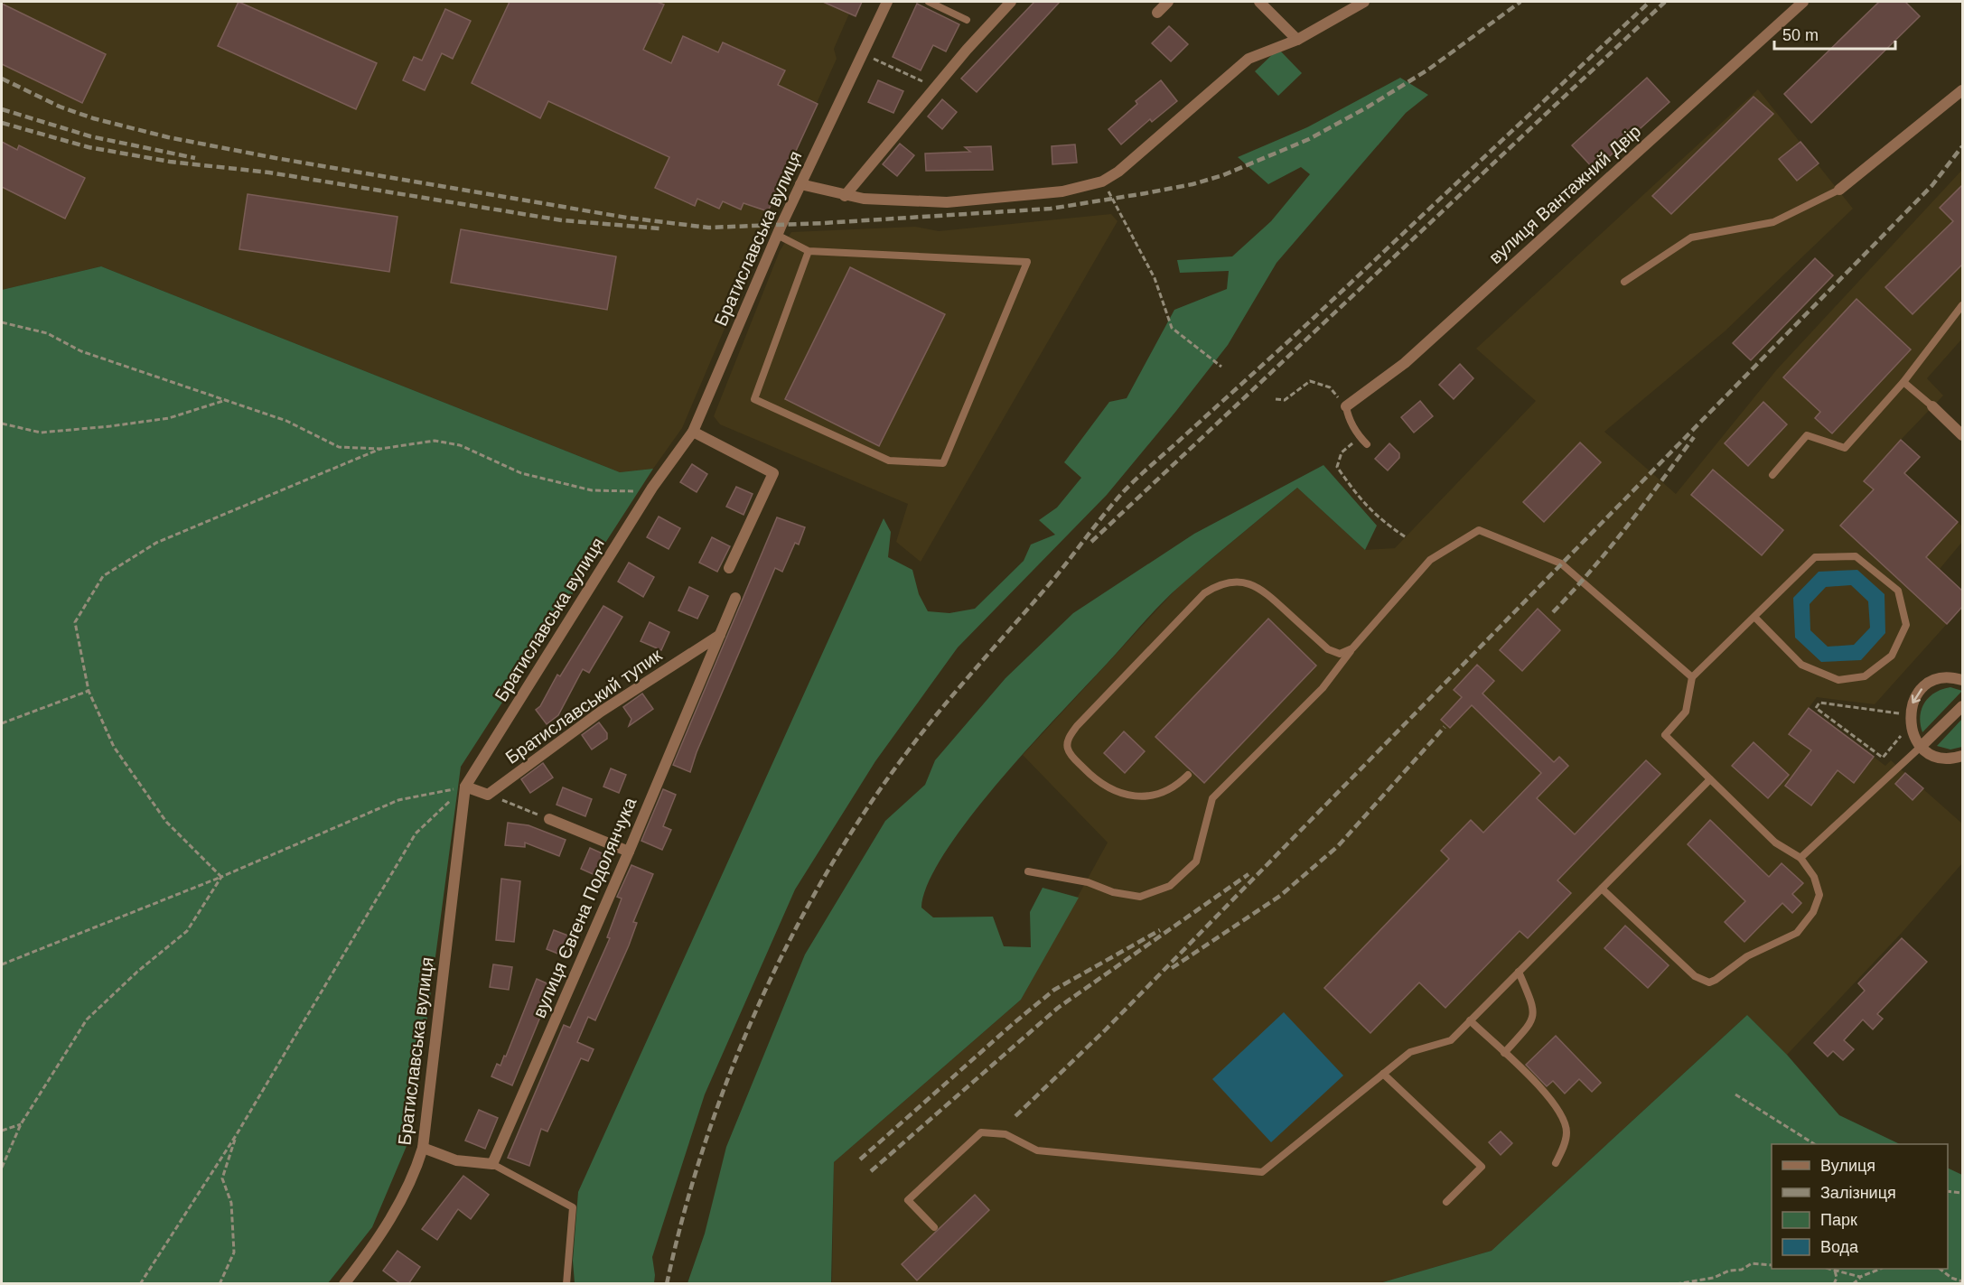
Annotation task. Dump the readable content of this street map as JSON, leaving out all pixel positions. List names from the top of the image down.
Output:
{
  "streets": {
    "street": [
      "вулиця Вантажний Двір",
      "Братиславська вулиця",
      "Братиславський тупик",
      "вулиця Євгена Подолянчука"
    ]
  },
  "crossings": [
    ["Братиславський тупик", "вулиця Євгена Подолянчука"]
  ],
  "legend": [
    "Вулиця",
    "Залізниця",
    "Парк",
    "Вода"
  ],
  "scale_bar": "50 m"
}
